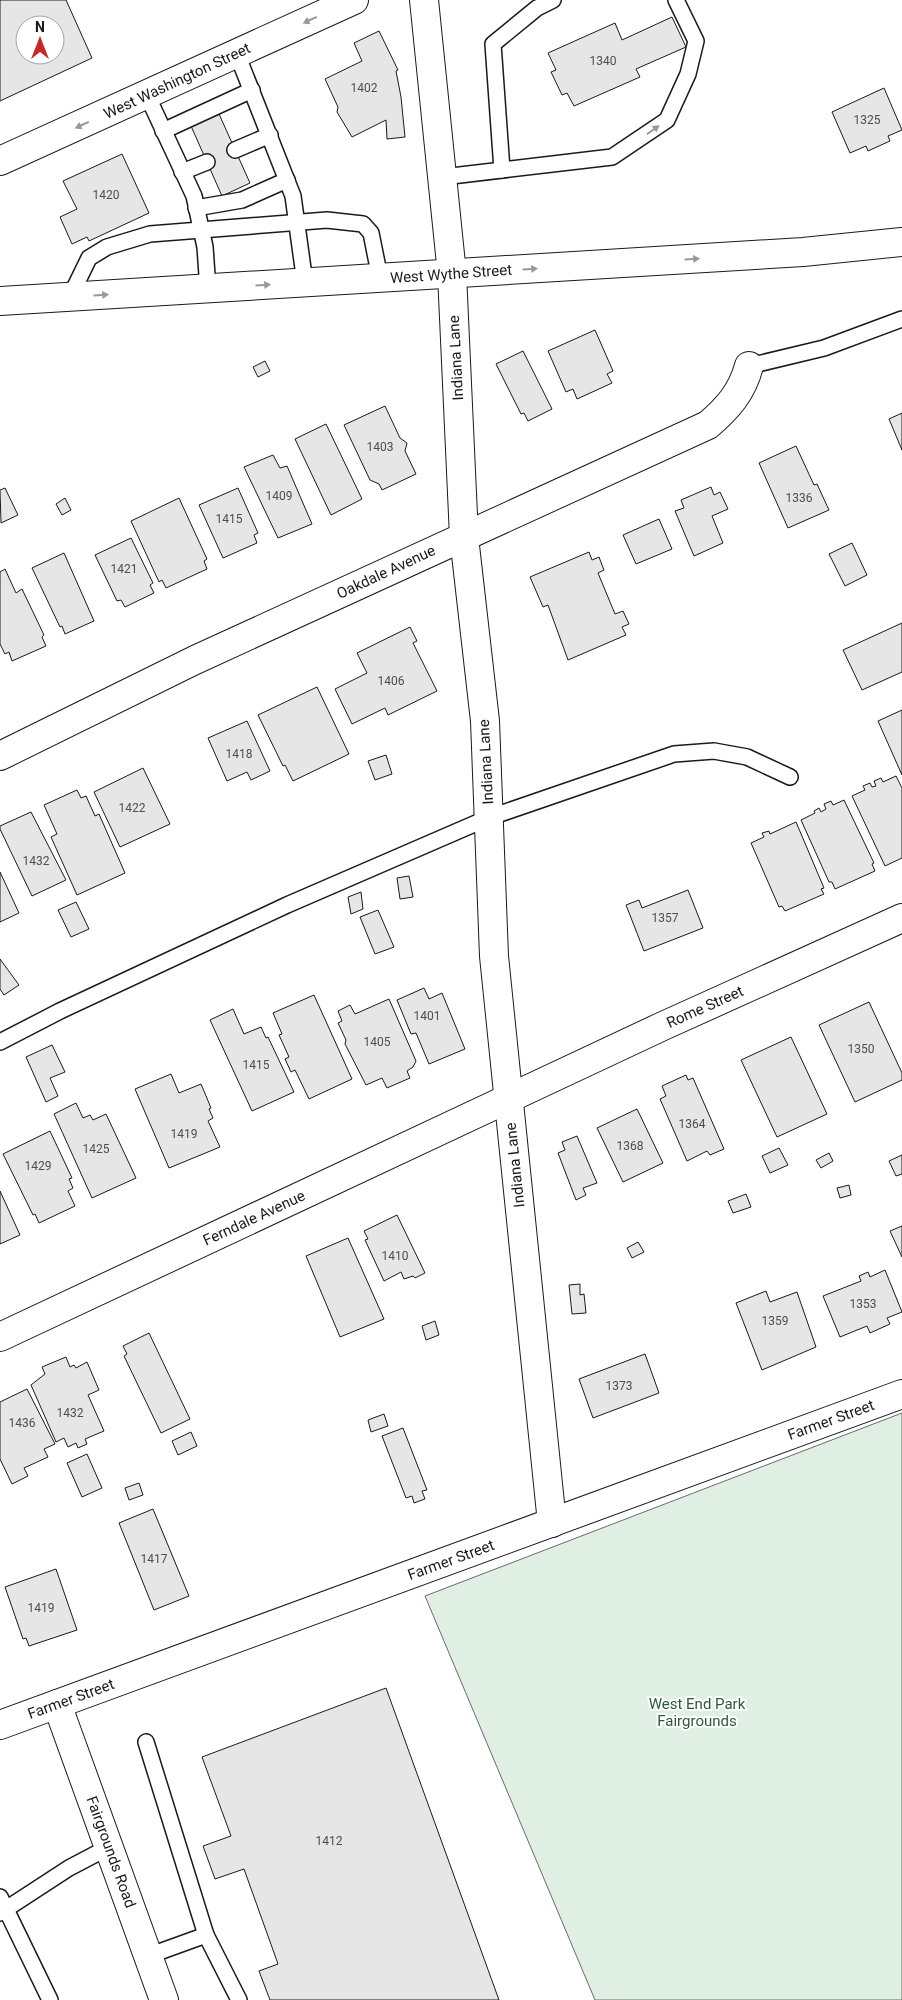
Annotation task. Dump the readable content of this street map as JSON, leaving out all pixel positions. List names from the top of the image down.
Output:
{
  "streets": {
    "street": [
      "West Washington Street",
      "West Wythe Street",
      "Indiana Lane",
      "Oakdale Avenue",
      "Rome Street",
      "Ferndale Avenue",
      "Farmer Street",
      "Fairgrounds Road"
    ]
  },
  "crossings": [
    ["West Wythe Street", "Indiana Lane"],
    ["Indiana Lane", "Oakdale Avenue"],
    ["Indiana Lane", "Rome Street"],
    ["Indiana Lane", "Ferndale Avenue"],
    ["Indiana Lane", "Farmer Street"],
    ["Rome Street", "Ferndale Avenue"],
    ["Farmer Street", "Fairgrounds Road"]
  ],
  "one_way": ["West Washington Street", "West Wythe Street"],
  "parks": ["West End Park Fairgrounds"],
  "house_numbers": [
    "1340",
    "1402",
    "1325",
    "1420",
    "1403",
    "1409",
    "1336",
    "1415",
    "1421",
    "1406",
    "1418",
    "1422",
    "1432",
    "1357",
    "1401",
    "1405",
    "1350",
    "1415",
    "1364",
    "1419",
    "1368",
    "1425",
    "1429",
    "1410",
    "1353",
    "1359",
    "1373",
    "1432",
    "1436",
    "1417",
    "1419",
    "1412"
  ],
  "north": "top"
}
